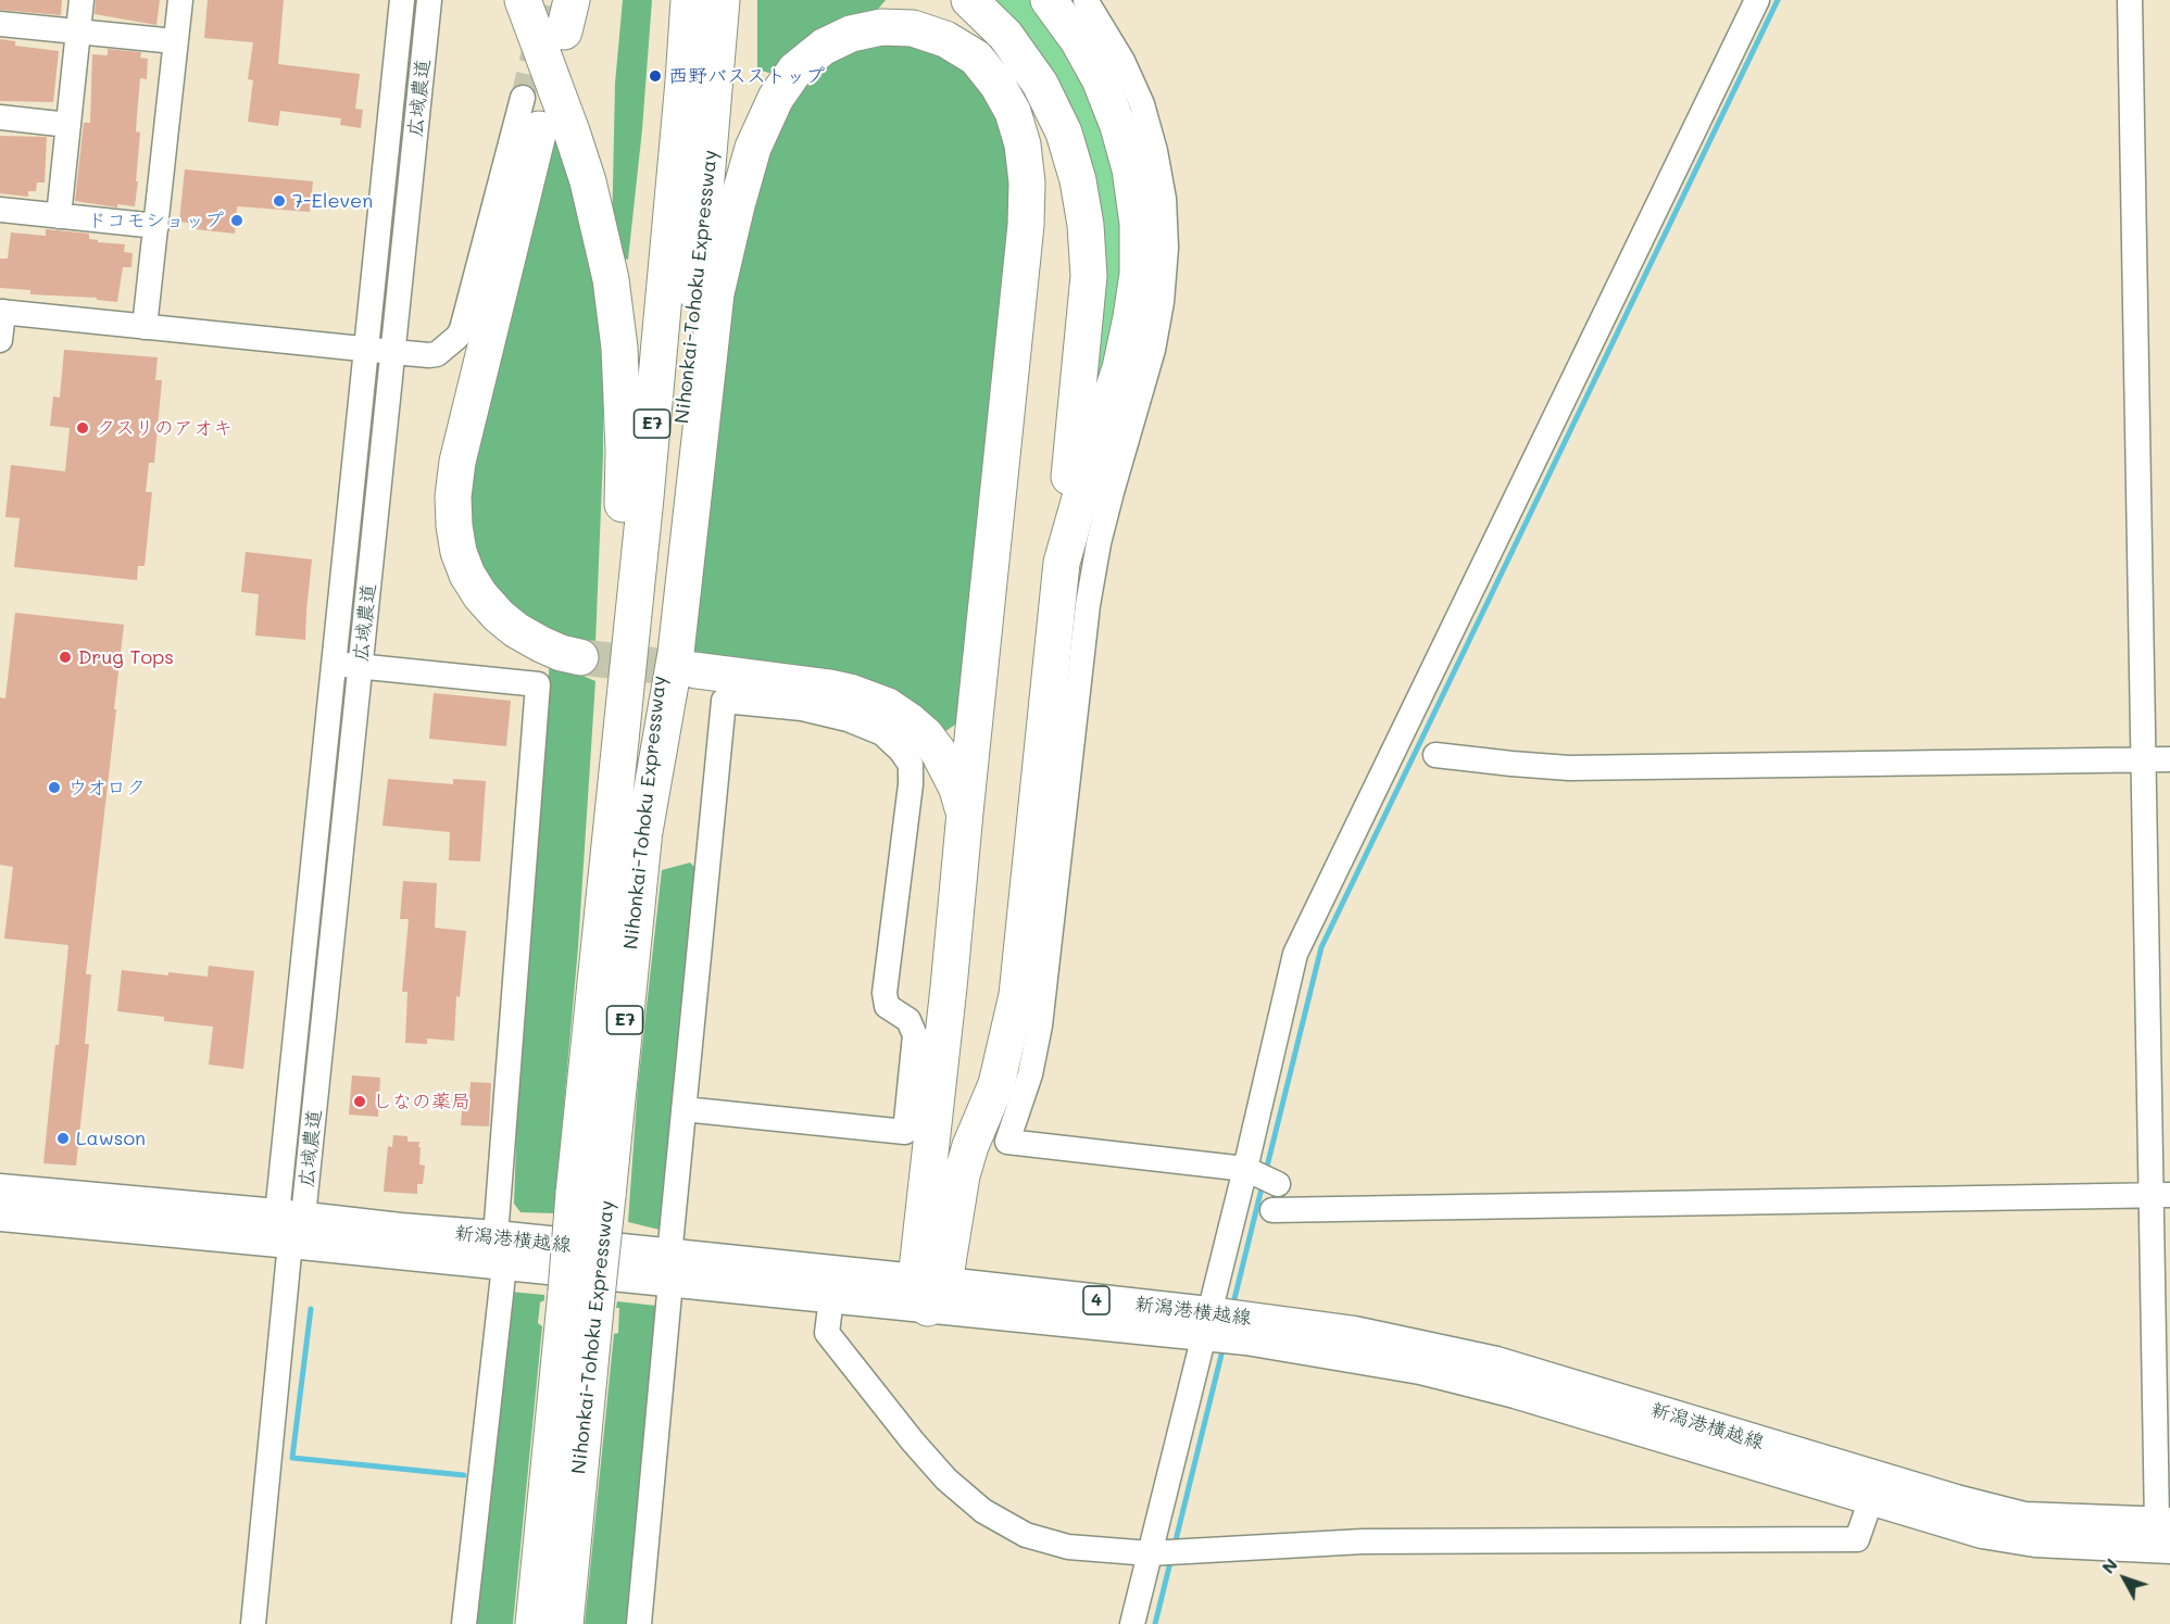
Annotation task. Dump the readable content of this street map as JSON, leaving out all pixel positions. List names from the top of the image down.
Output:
{
  "streets": {
    "highway": ["Nihonkai-Tohoku Expressway", "E7"],
    "main road": ["新潟港横越線", "4"],
    "street": ["広域農道"]
  },
  "crossings": [
    ["広域農道", "新潟港横越線"]
  ],
  "places": [
    "西野バスストップ",
    "7-Eleven",
    "ドコモショップ",
    "クスリのアオキ",
    "Drug Tops",
    "ウオロク",
    "しなの薬局",
    "Lawson"
  ],
  "north": "top left"
}
